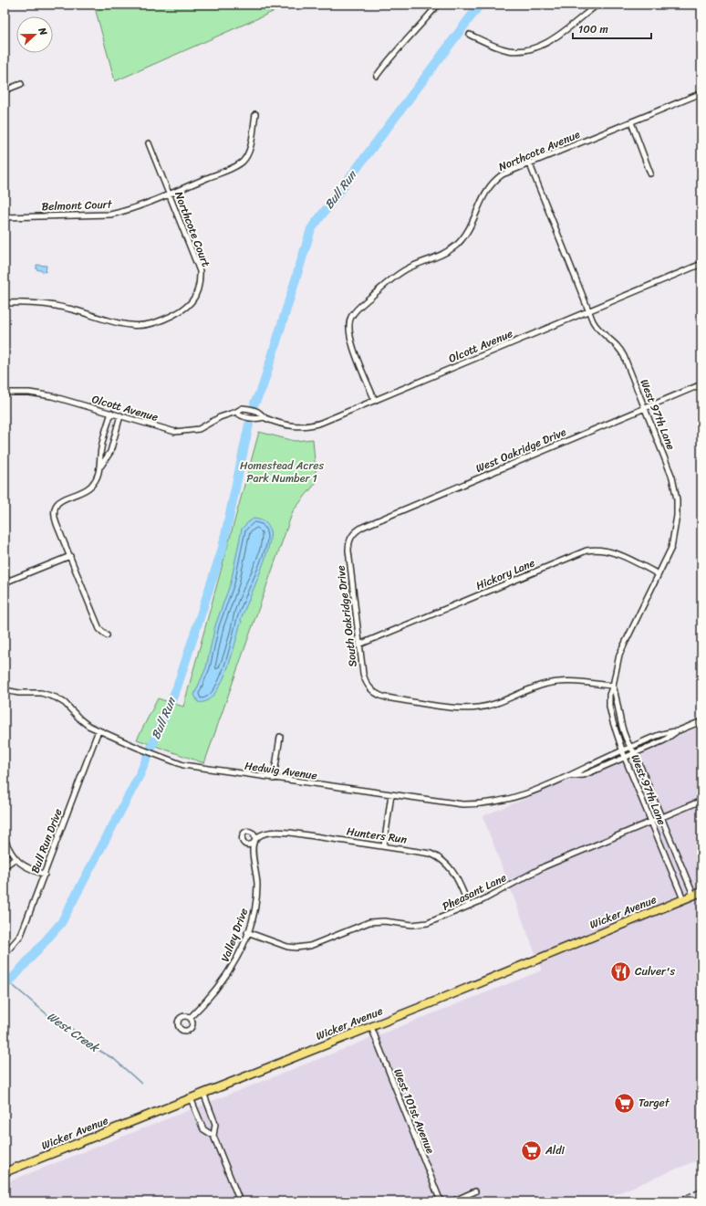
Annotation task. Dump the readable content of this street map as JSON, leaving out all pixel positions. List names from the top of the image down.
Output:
{
  "streets": {
    "highway": ["Wicker Avenue"],
    "street": [
      "Northcote Avenue",
      "Belmont Court",
      "Northcote Court",
      "Olcott Avenue",
      "West 97th Lane",
      "West Oakridge Drive",
      "Hickory Lane",
      "South Oakridge Drive",
      "Hedwig Avenue",
      "Hunters Run",
      "Bull Run Drive",
      "Pheasant Lane",
      "Valley Drive",
      "West 101st Avenue"
    ]
  },
  "crossings": [
    ["Northcote Avenue", "Olcott Avenue"],
    ["Northcote Avenue", "West 97th Lane"],
    ["Belmont Court", "Northcote Court"],
    ["Olcott Avenue", "West 97th Lane"],
    ["West 97th Lane", "West Oakridge Drive"],
    ["West 97th Lane", "Hickory Lane"],
    ["West 97th Lane", "South Oakridge Drive"],
    ["West 97th Lane", "Hedwig Avenue"],
    ["West 97th Lane", "Pheasant Lane"],
    ["West 97th Lane", "Wicker Avenue"],
    ["West Oakridge Drive", "South Oakridge Drive"],
    ["Hickory Lane", "South Oakridge Drive"],
    ["Hedwig Avenue", "Bull Run Drive"],
    ["Hunters Run", "Pheasant Lane"],
    ["Hunters Run", "Valley Drive"],
    ["Pheasant Lane", "Valley Drive"],
    ["Wicker Avenue", "West 101st Avenue"]
  ],
  "water": ["Bull Run", "West Creek"],
  "parks": ["Homestead Acres Park Number 1"],
  "places": {
    "restaurant": ["Culver's"],
    "supermarket": ["Target", "Aldi"]
  },
  "scale_bar": "100 m",
  "north": "right"
}
